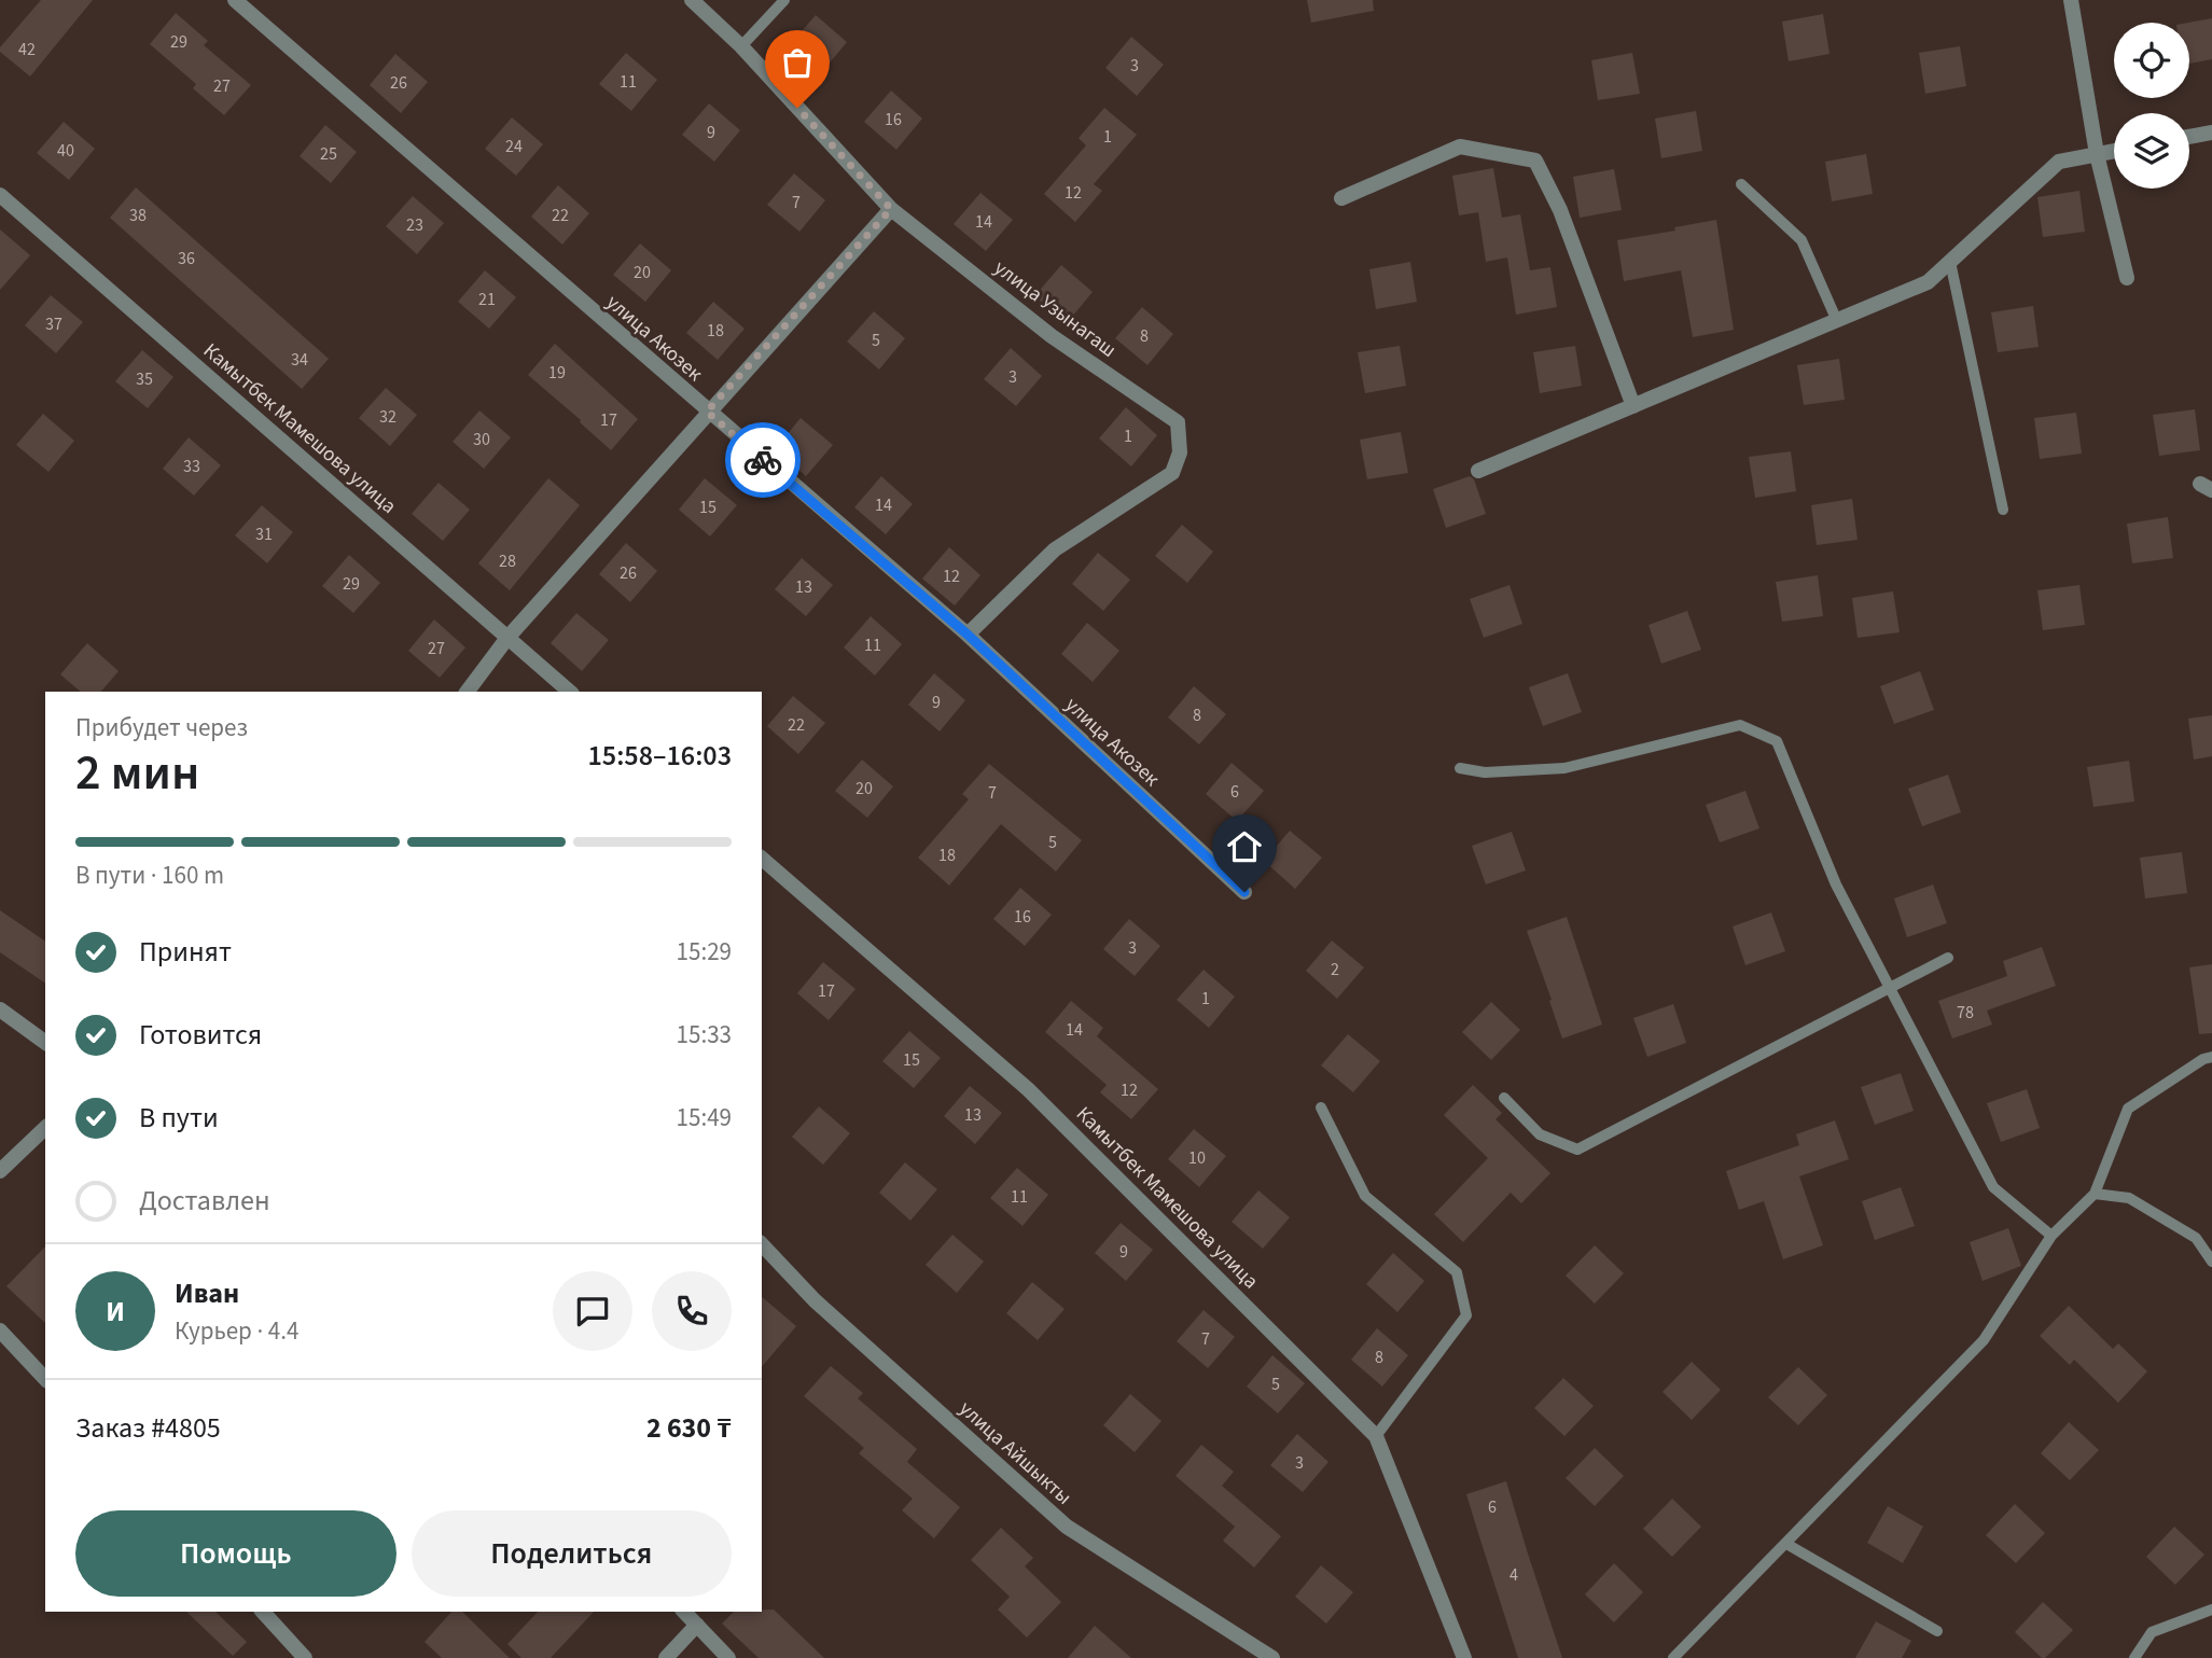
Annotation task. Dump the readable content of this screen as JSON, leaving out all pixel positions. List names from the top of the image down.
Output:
{
  "streets": {
    "street": [
      "улица Узынагаш",
      "улица Акозек",
      "Камытбек Мамешова улица",
      "улица Айшыкты"
    ]
  },
  "crossings": [
    ["улица Узынагаш", "улица Акозек"]
  ],
  "house_numbers": [
    "29",
    "42",
    "3",
    "11",
    "26",
    "27",
    "16",
    "9",
    "1",
    "24",
    "40",
    "25",
    "12",
    "7",
    "38",
    "22",
    "14",
    "23",
    "36",
    "20",
    "21",
    "37",
    "18",
    "8",
    "5",
    "34",
    "19",
    "3",
    "35",
    "32",
    "17",
    "1",
    "30",
    "33",
    "14",
    "15",
    "31",
    "28",
    "26",
    "12",
    "29",
    "13",
    "11",
    "27",
    "9",
    "8",
    "22",
    "20",
    "6",
    "7",
    "5",
    "18",
    "16",
    "3",
    "2",
    "17",
    "1",
    "78",
    "14",
    "15",
    "12",
    "13",
    "10",
    "11",
    "9",
    "7",
    "8",
    "5",
    "3",
    "6",
    "4"
  ],
  "page": {
    "heading": ["2 мин", "Прибудет через", "15:58–16:03"],
    "panel": [
      "Иван",
      "Курьер · 4.4",
      "Заказ #4805",
      "2 630 ₸"
    ],
    "bar": "В пути · 160 m",
    "list": [
      ["Принят", "15:29"],
      ["Готовится", "15:33"],
      ["В пути", "15:49"],
      "Доставлен"
    ],
    "round": "И",
    "buttons": ["Помощь", "Поделиться"]
  }
}
